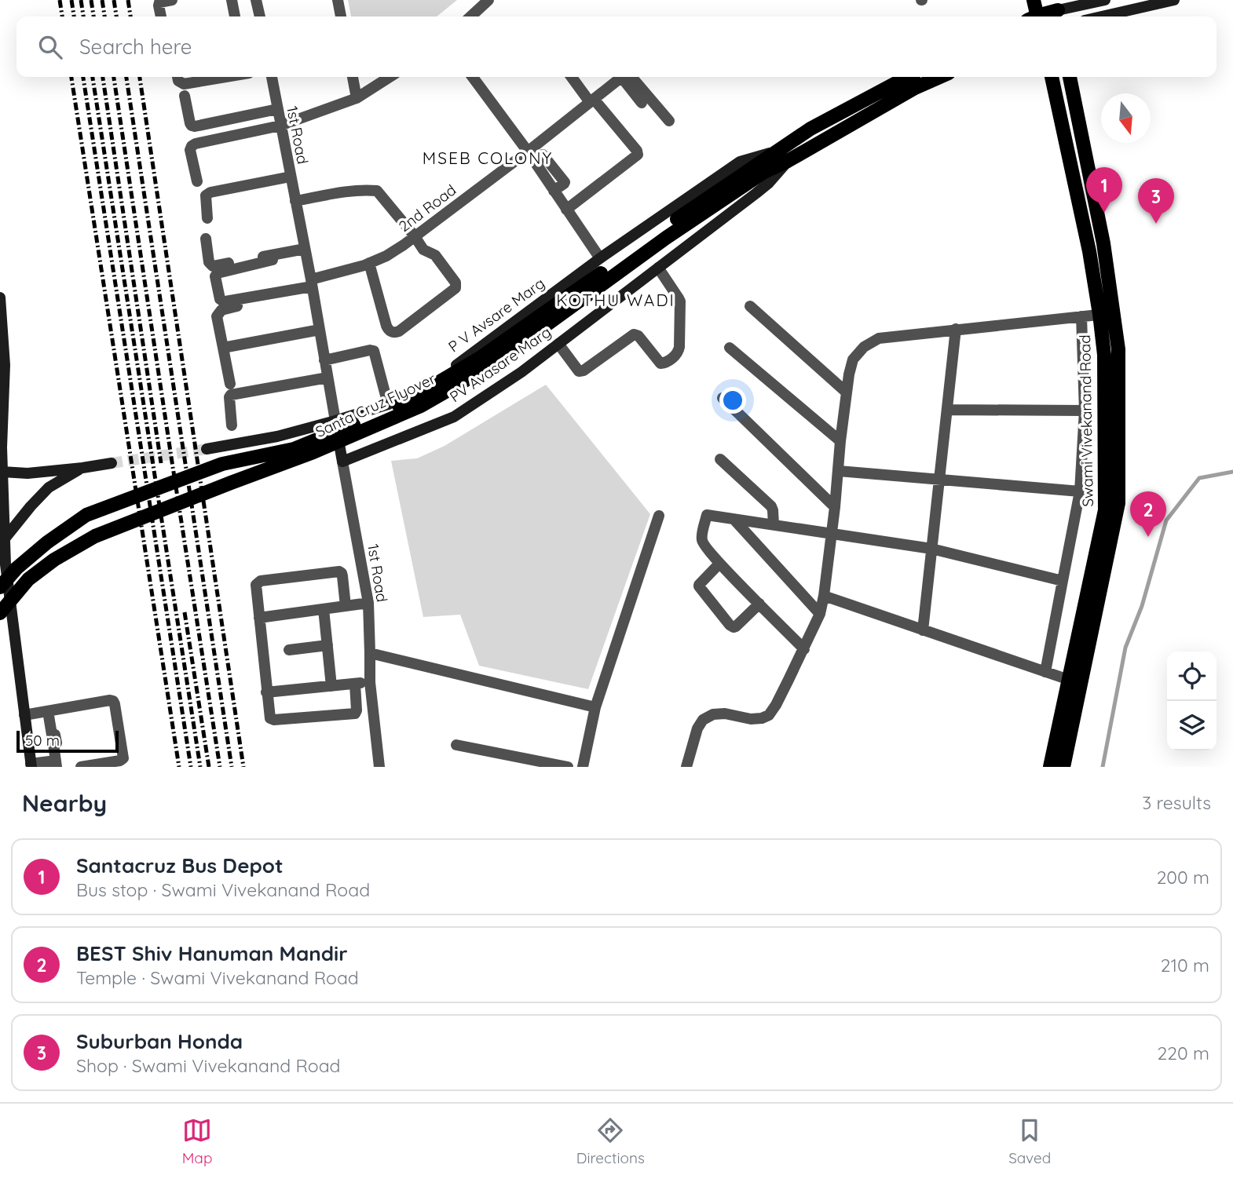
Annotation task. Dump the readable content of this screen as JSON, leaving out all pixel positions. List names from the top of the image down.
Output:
{
  "streets": {
    "main road": ["P V Avsare Marg", "Santa Cruz Flyover", "Swami Vivekanand Road"],
    "street": ["1st Road", "2nd Road", "PV Avasare Marg"]
  },
  "crossings": [
    ["1st Road", "2nd Road"],
    ["1st Road", "P V Avsare Marg"],
    ["1st Road", "PV Avasare Marg"],
    ["P V Avsare Marg", "PV Avasare Marg"],
    ["P V Avsare Marg", "Santa Cruz Flyover"]
  ],
  "districts": ["MSEB COLONY", "KOTHU WADI"],
  "scale_bar": "50 m",
  "north": "bottom",
  "page": {
    "search": "Search here",
    "pins": ["1", "3", "2"],
    "scale": "50 m",
    "heading": ["Nearby", "3 results"],
    "list": [
      {
        "mark": "1",
        "name": "Santacruz Bus Depot",
        "note": "Bus stop · Swami Vivekanand Road",
        "value": "200 m"
      },
      {
        "mark": "2",
        "name": "BEST Shiv Hanuman Mandir",
        "note": "Temple · Swami Vivekanand Road",
        "value": "210 m"
      },
      {
        "mark": "3",
        "name": "Suburban Honda",
        "note": "Shop · Swami Vivekanand Road",
        "value": "220 m"
      }
    ],
    "nav": ["Map", "Directions", "Saved"]
  }
}
